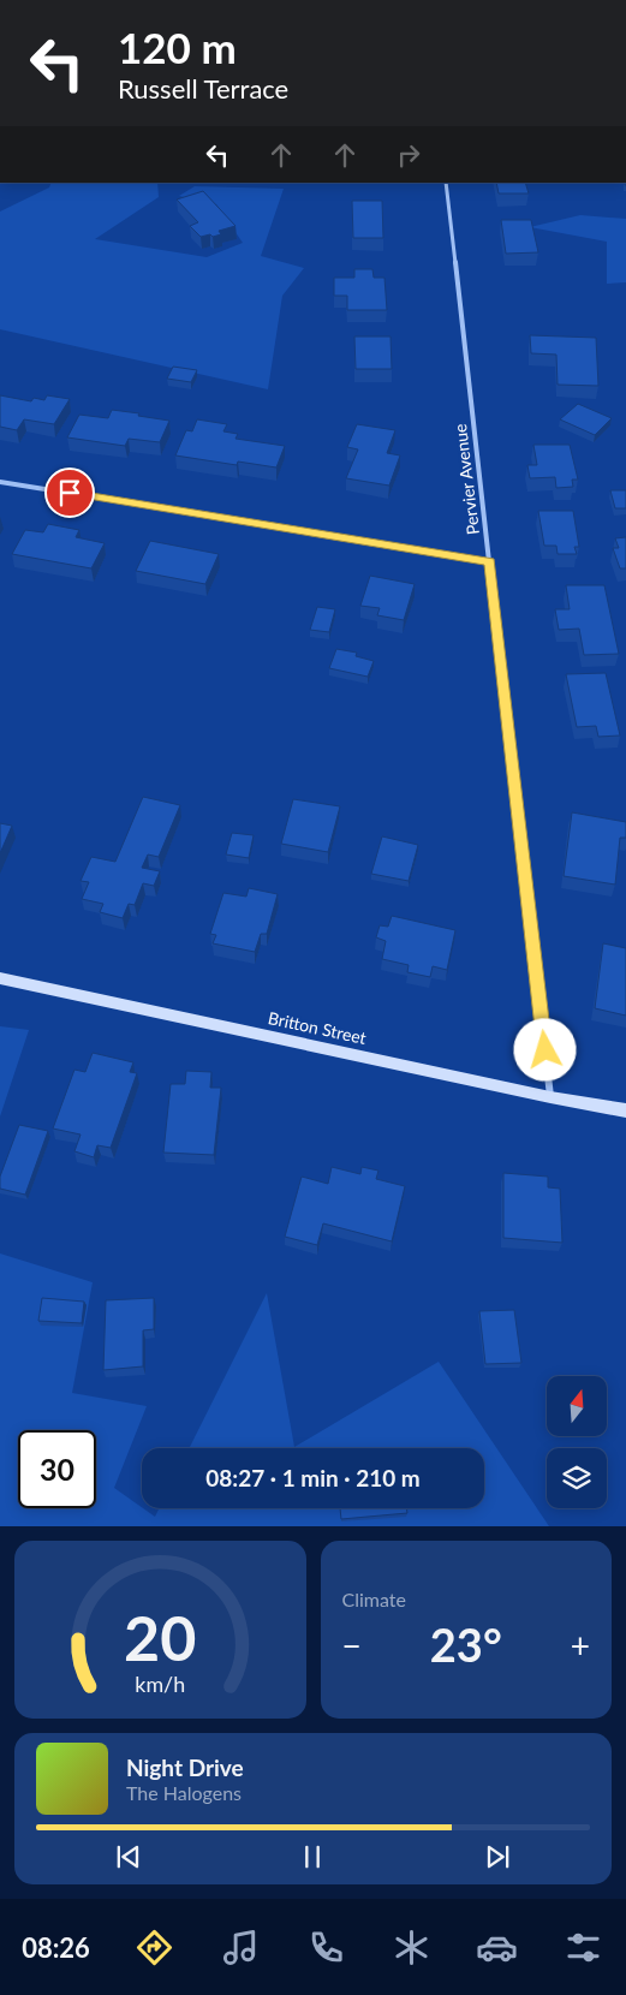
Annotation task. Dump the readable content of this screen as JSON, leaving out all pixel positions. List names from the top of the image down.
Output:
{
  "streets": {
    "street": ["Pervier Avenue", "Britton Street"]
  },
  "crossings": [
    ["Pervier Avenue", "Britton Street"]
  ],
  "north": "top",
  "page": {
    "turn": ["120 m", "Russell Terrace"],
    "limit": "30",
    "trip": "08:27 · 1 min · 210 m",
    "tile": "Climate",
    "heat": ["−", "23°", "+"],
    "song": ["Night Drive", "The Halogens"],
    "tabs": "08:26",
    "gauge": ["20", "km/h"]
  }
}
